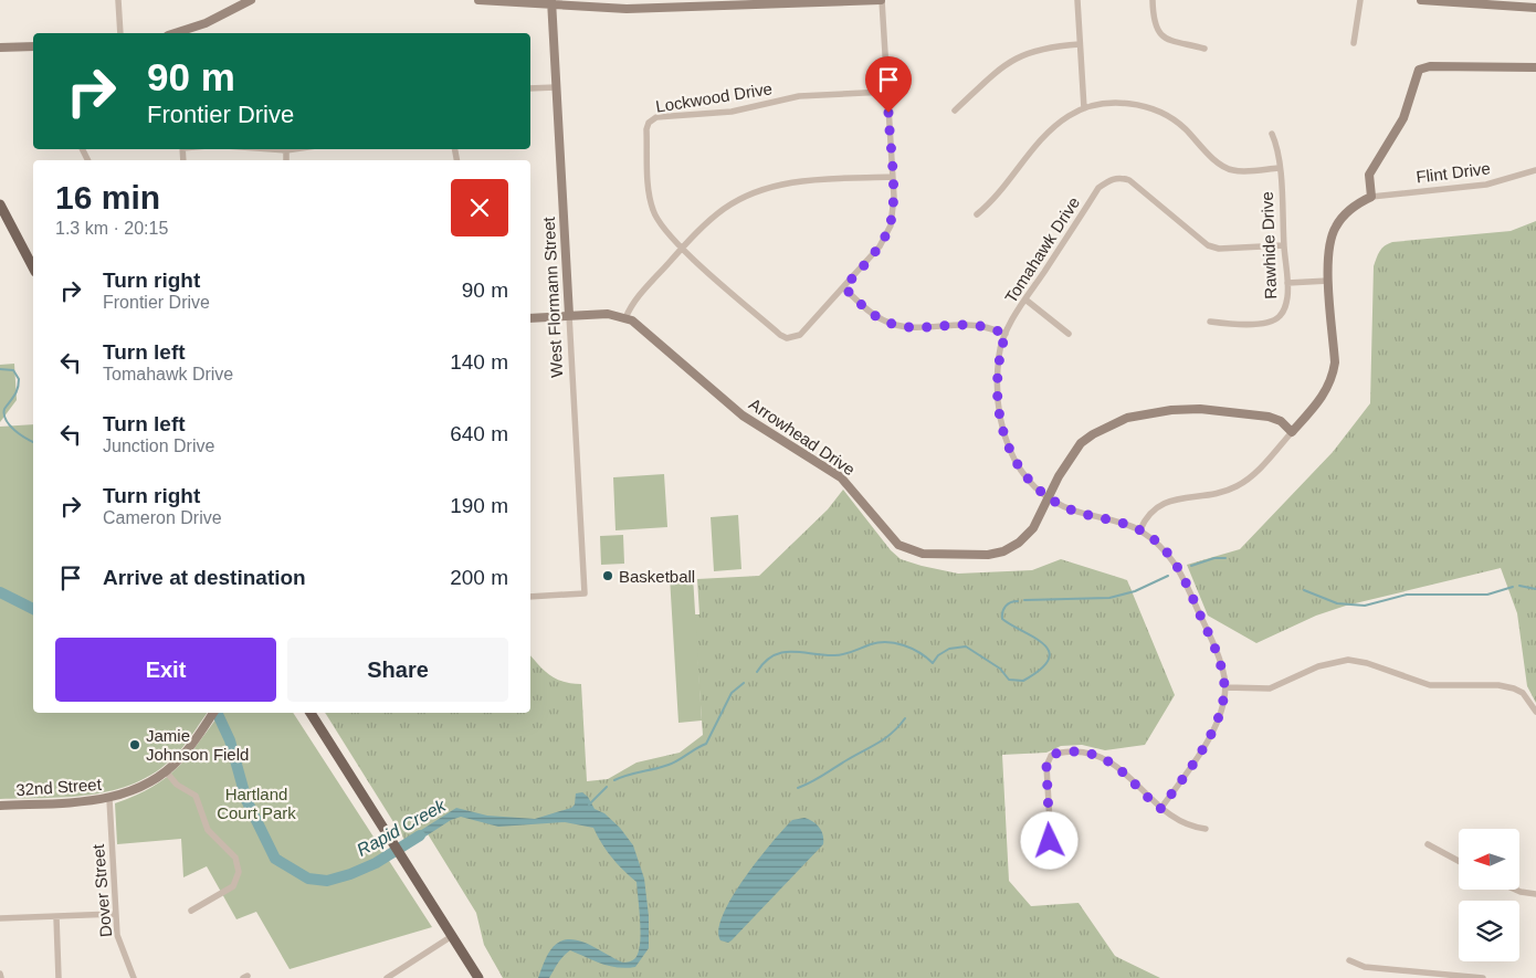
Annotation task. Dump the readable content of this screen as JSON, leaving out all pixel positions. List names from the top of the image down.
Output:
{
  "streets": {
    "street": [
      "Lockwood Drive",
      "Flint Drive",
      "Rawhide Drive",
      "Tomahawk Drive",
      "West Flormann Street",
      "Arrowhead Drive",
      "32nd Street",
      "Dover Street"
    ]
  },
  "crossings": [
    ["Rawhide Drive", "Tomahawk Drive"],
    ["Tomahawk Drive", "Arrowhead Drive"],
    ["32nd Street", "Dover Street"]
  ],
  "water": ["Rapid Creek"],
  "parks": ["Hartland Court Park"],
  "places": ["Basketball", "Jamie Johnson Field"],
  "north": "left",
  "page": {
    "turn": ["90 m", "Frontier Drive"],
    "heading": ["16 min", "1.3 km · 20:15"],
    "list": [
      {
        "name": "Turn right",
        "note": "Frontier Drive",
        "value": "90 m"
      },
      {
        "name": "Turn left",
        "note": "Tomahawk Drive",
        "value": "140 m"
      },
      {
        "name": "Turn left",
        "note": "Junction Drive",
        "value": "640 m"
      },
      {
        "name": "Turn right",
        "note": "Cameron Drive",
        "value": "190 m"
      },
      {
        "name": "Arrive at destination",
        "value": "200 m"
      }
    ],
    "buttons": ["Exit", "Share"]
  }
}
